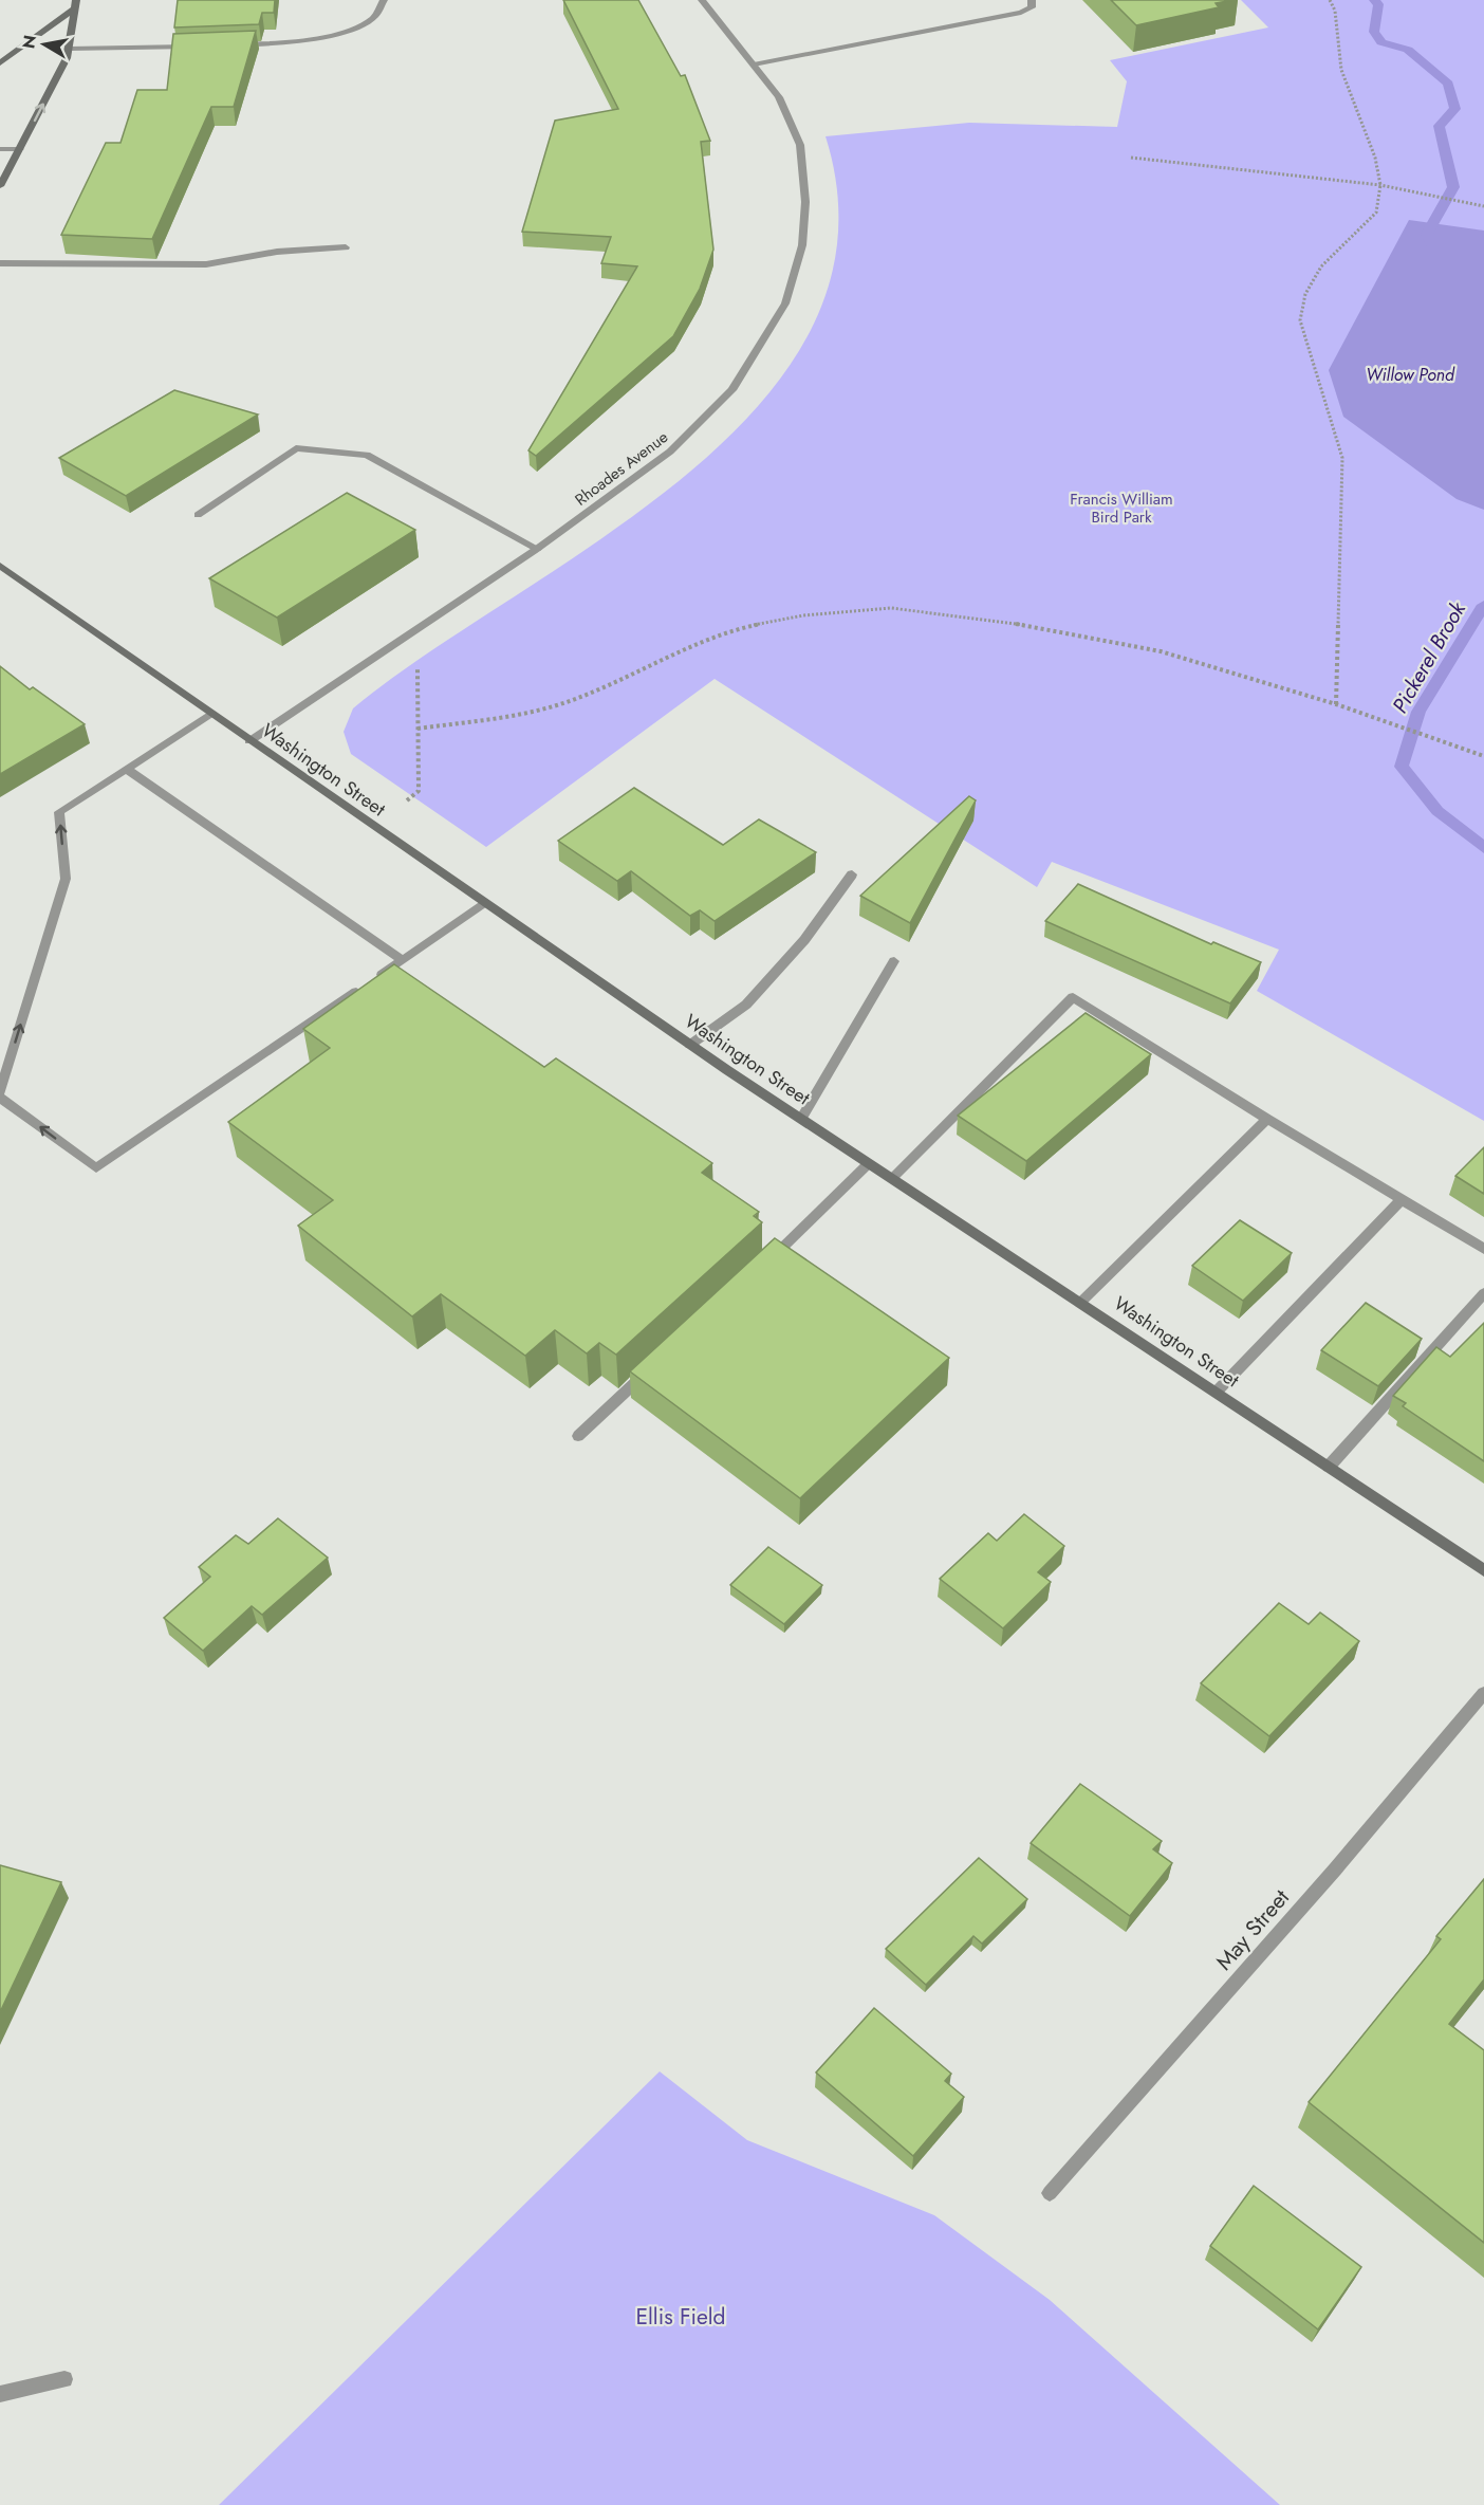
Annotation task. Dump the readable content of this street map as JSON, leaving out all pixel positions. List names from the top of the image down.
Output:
{
  "streets": {
    "main road": ["Washington Street"],
    "street": ["Rhoades Avenue", "May Street"]
  },
  "crossings": [
    ["Rhoades Avenue", "Washington Street"]
  ],
  "water": ["Willow Pond", "Pickerel Brook"],
  "parks": ["Francis William Bird Park", "Ellis Field"],
  "north": "left"
}
